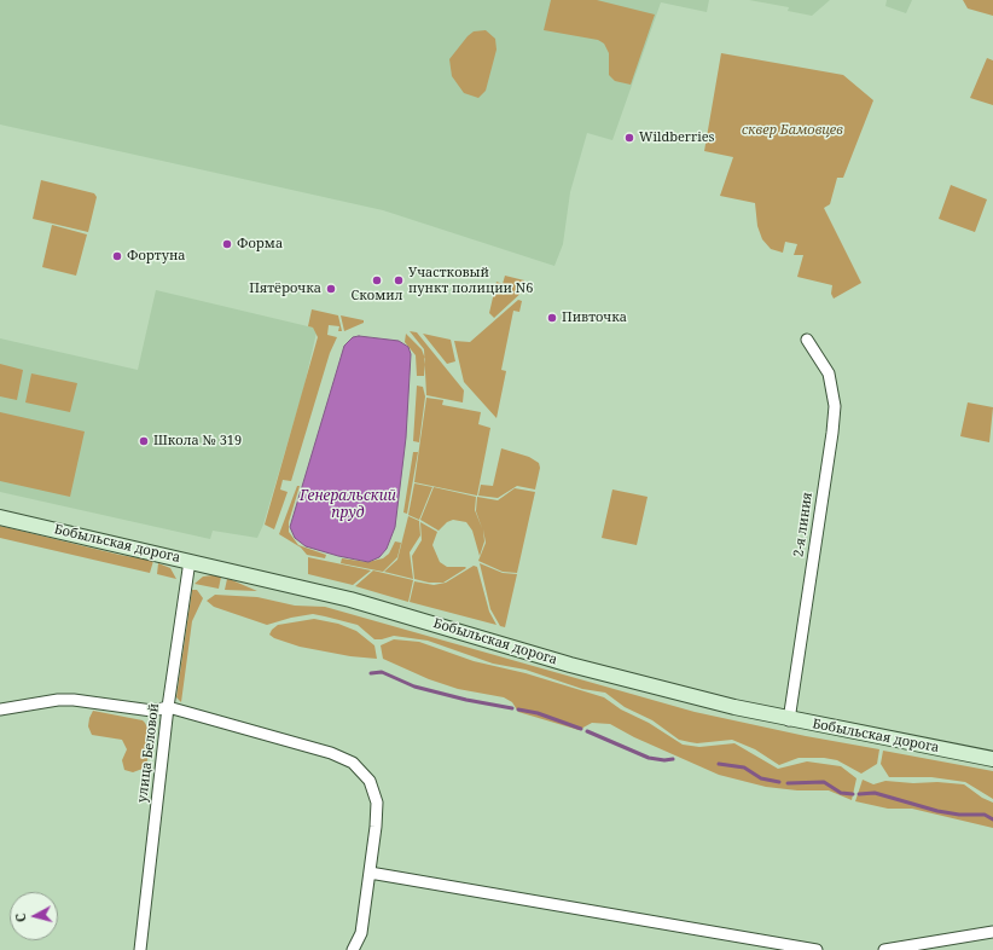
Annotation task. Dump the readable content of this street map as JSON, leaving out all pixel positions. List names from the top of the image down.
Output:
{
  "streets": {
    "street": ["2-я линия", "Бобыльская дорога", "улица Беловой"]
  },
  "crossings": [
    ["2-я линия", "Бобыльская дорога"],
    ["Бобыльская дорога", "улица Беловой"]
  ],
  "water": ["Генеральский пруд"],
  "parks": ["сквер Бамовцев"],
  "places": [
    "Wildberries",
    "Форма",
    "Фортуна",
    "Скомил",
    "Участковый пункт полиции N6",
    "Пятёрочка",
    "Пивточка",
    "Школа № 319"
  ],
  "north": "left"
}
